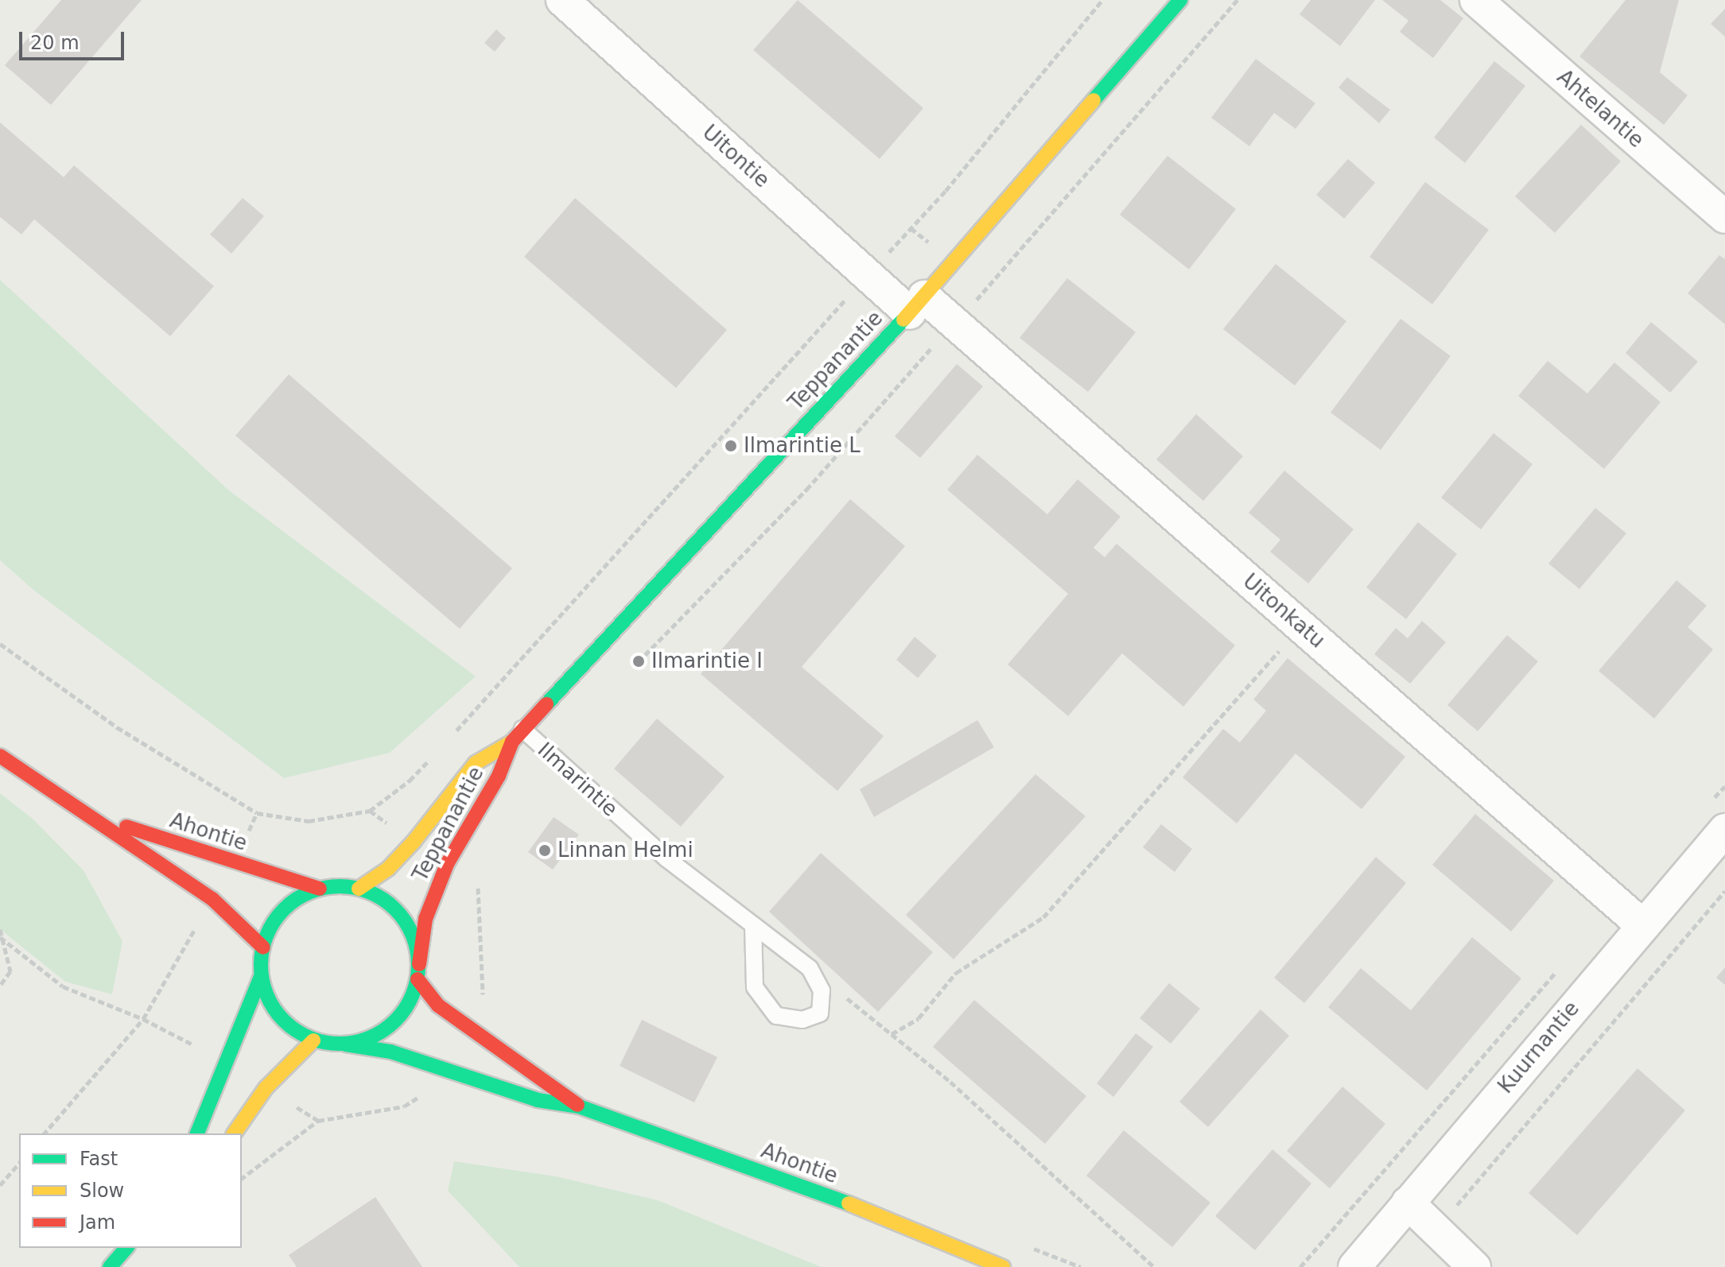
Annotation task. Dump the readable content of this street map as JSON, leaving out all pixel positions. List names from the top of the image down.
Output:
{
  "streets": {
    "street": [
      "Ahtelantie",
      "Uitontie",
      "Teppanantie",
      "Uitonkatu",
      "Ahontie",
      "Kuurnantie"
    ],
    "lane": ["Ilmarintie"]
  },
  "crossings": [
    ["Uitontie", "Teppanantie"],
    ["Uitontie", "Uitonkatu"],
    ["Teppanantie", "Uitonkatu"],
    ["Teppanantie", "Ilmarintie"],
    ["Teppanantie", "Ahontie"],
    ["Uitonkatu", "Kuurnantie"]
  ],
  "places": ["Ilmarintie L", "Ilmarintie I", "Linnan Helmi"],
  "legend": ["Fast", "Slow", "Jam"],
  "scale_bar": "20 m"
}
